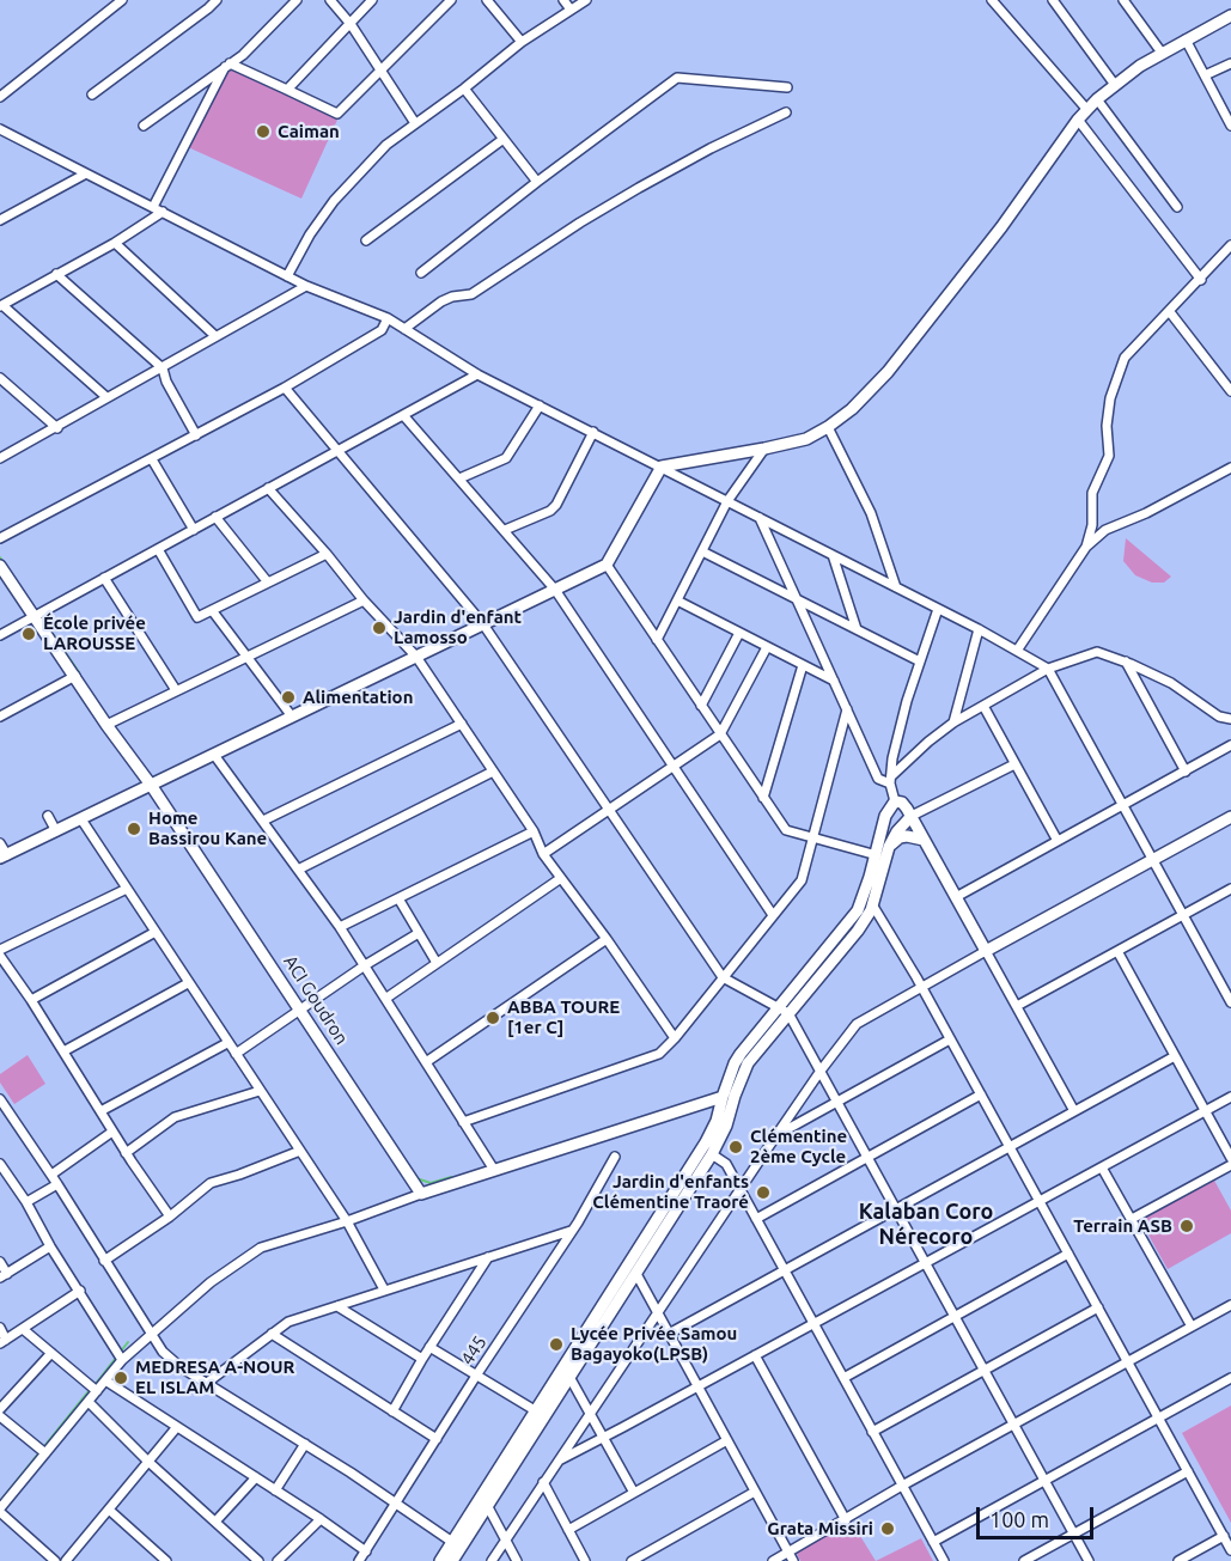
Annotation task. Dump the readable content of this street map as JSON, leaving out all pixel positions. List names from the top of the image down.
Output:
{
  "streets": {
    "street": ["ACI Goudron", "445"]
  },
  "districts": ["Kalaban Coro Nérecoro"],
  "places": [
    "Caiman",
    "Jardin d'enfant Lamosso",
    "École privée LAROUSSE",
    "Alimentation",
    "Home Bassirou Kane",
    "ABBA TOURE [1er C]",
    "Clémentine 2ème Cycle",
    "Jardin d'enfants Clémentine Traoré",
    "Terrain ASB",
    "Lycée Privée Samou Bagayoko(LPSB)",
    "MEDRESA A-NOUR EL ISLAM",
    "Grata Missiri"
  ],
  "scale_bar": "100 m"
}
